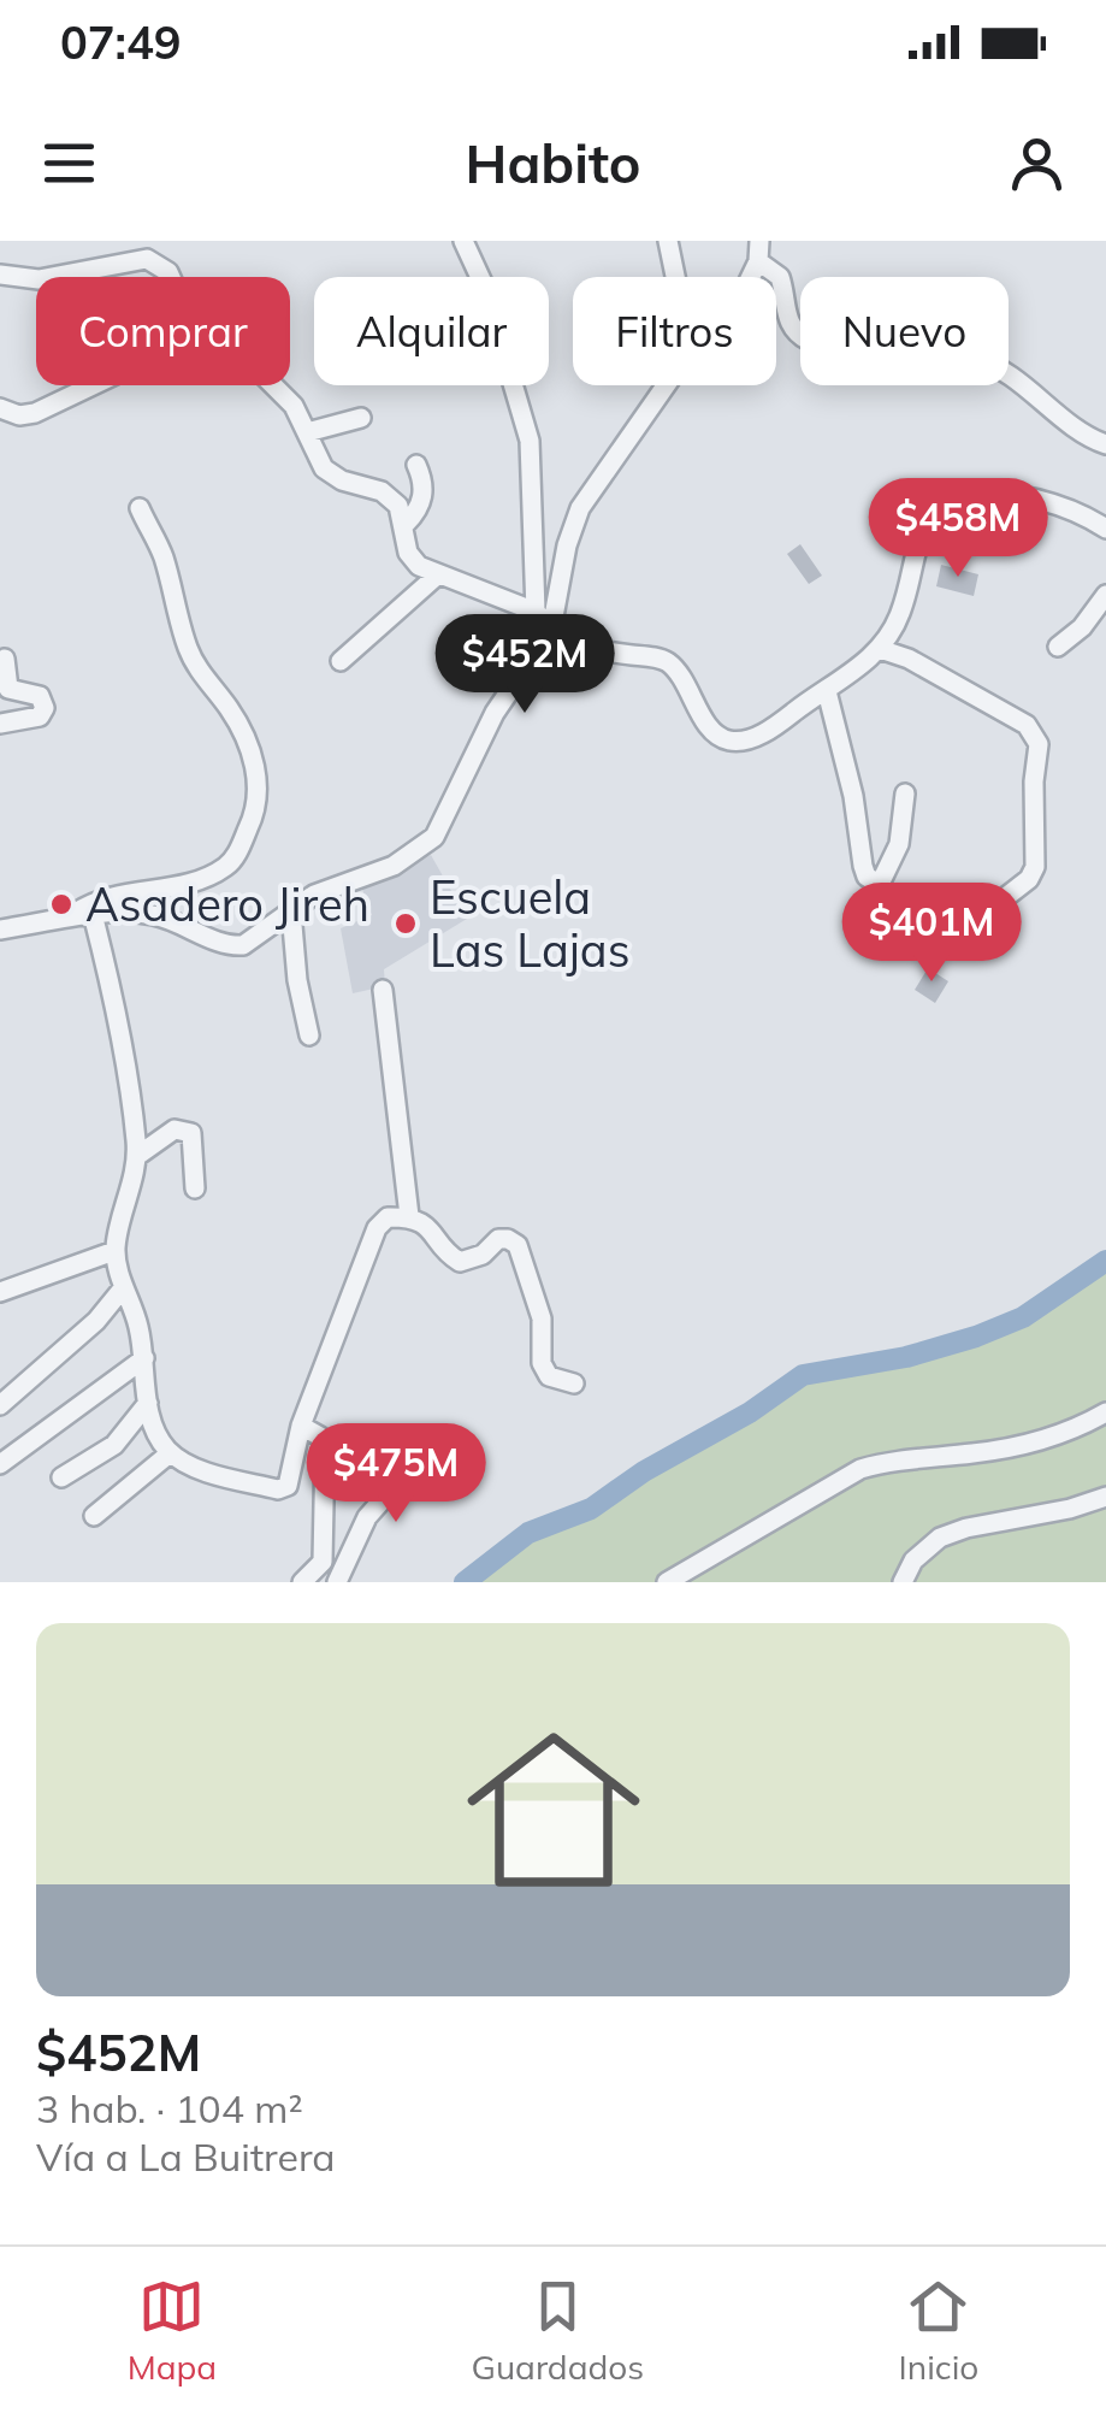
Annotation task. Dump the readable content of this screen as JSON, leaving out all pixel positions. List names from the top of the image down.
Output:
{
  "places": ["Asadero Jireh", "Escuela Las Lajas"],
  "page": {
    "status": "07:49",
    "header": "Habito",
    "chip": [
      "Comprar",
      "Alquilar",
      "Filtros",
      "Nuevo"
    ],
    "price": [
      "$458M",
      "$452M",
      "$401M",
      "$475M"
    ],
    "list": [
      {
        "name": "$452M",
        "note": "3 hab. · 104 m² · Vía a La Buitrera"
      }
    ],
    "tabs": ["Mapa", "Guardados", "Inicio"]
  }
}
